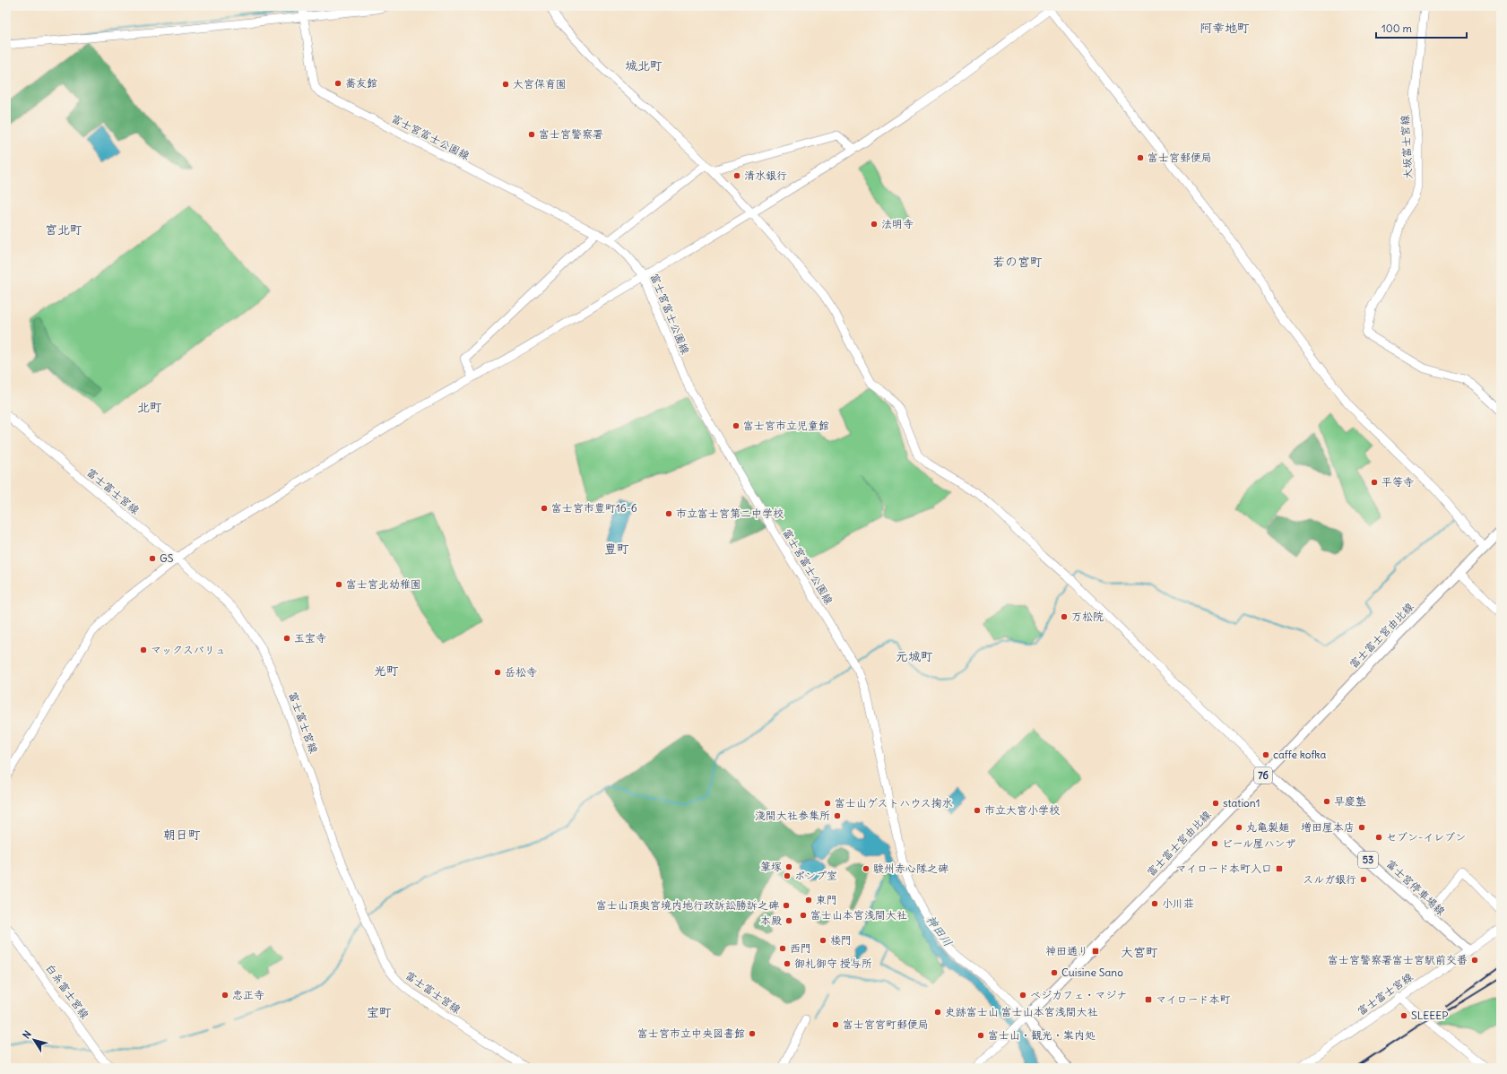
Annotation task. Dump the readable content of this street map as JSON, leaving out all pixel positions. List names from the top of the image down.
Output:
{
  "streets": {
    "main road": [
      "富士富士宮由比線",
      "76",
      "53",
      "富士宮停車場線"
    ],
    "street": [
      "富士宮富士公園線",
      "大坂富士宮線",
      "富士富士宮線",
      "白糸富士宮線"
    ]
  },
  "crossings": [
    ["富士宮富士公園線", "富士富士宮由比線"],
    ["富士富士宮線", "富士宮停車場線"],
    ["富士富士宮由比線", "富士宮停車場線"]
  ],
  "districts": [
    "阿幸地町",
    "城北町",
    "宮北町",
    "若の宮町",
    "北町",
    "豊町",
    "元城町",
    "光町",
    "朝日町",
    "大宮町",
    "宝町"
  ],
  "water": ["神田川"],
  "places": {
    "other": [
      "蕎友館",
      "大宮保育園",
      "富士宮警察署",
      "富士宮郵便局",
      "清水銀行",
      "法明寺",
      "富士宮市立児童館",
      "平等寺",
      "富士宮市豊町16-6",
      "市立富士宮第二中学校",
      "GS",
      "富士宮北幼稚園",
      "万松院",
      "玉宝寺",
      "マックスバリュ",
      "岳松寺",
      "caffe kofka",
      "早慶塾",
      "富士山ゲストハウス掬水",
      "station1",
      "市立大宮小学校",
      "淺間大社参集所",
      "丸亀製麺",
      "増田屋本店",
      "セブン-イレブン",
      "ビール屋ハンザ",
      "筆塚",
      "駿州赤心隊之碑",
      "ポンプ室",
      "スルガ銀行",
      "東門",
      "小川荘",
      "富士山頂奥宮境内地行政訴訟勝訴之碑",
      "富士山本宮浅間大社",
      "本殿",
      "楼門",
      "西門",
      "富士宮警察署富士宮駅前交番",
      "御札御守 授与所",
      "Cuisine Sano",
      "忠正寺",
      "ベジカフェ・マジナ",
      "史跡富士山 富士山本宮浅間大社",
      "SLEEEP",
      "富士宮宮町郵便局",
      "富士宮市立中央図書館",
      "富士山・観光・案内処"
    ],
    "transit": ["マイロード本町入口", "神田通り", "マイロード本町"]
  },
  "scale_bar": "100 m",
  "north": "top left"
}
